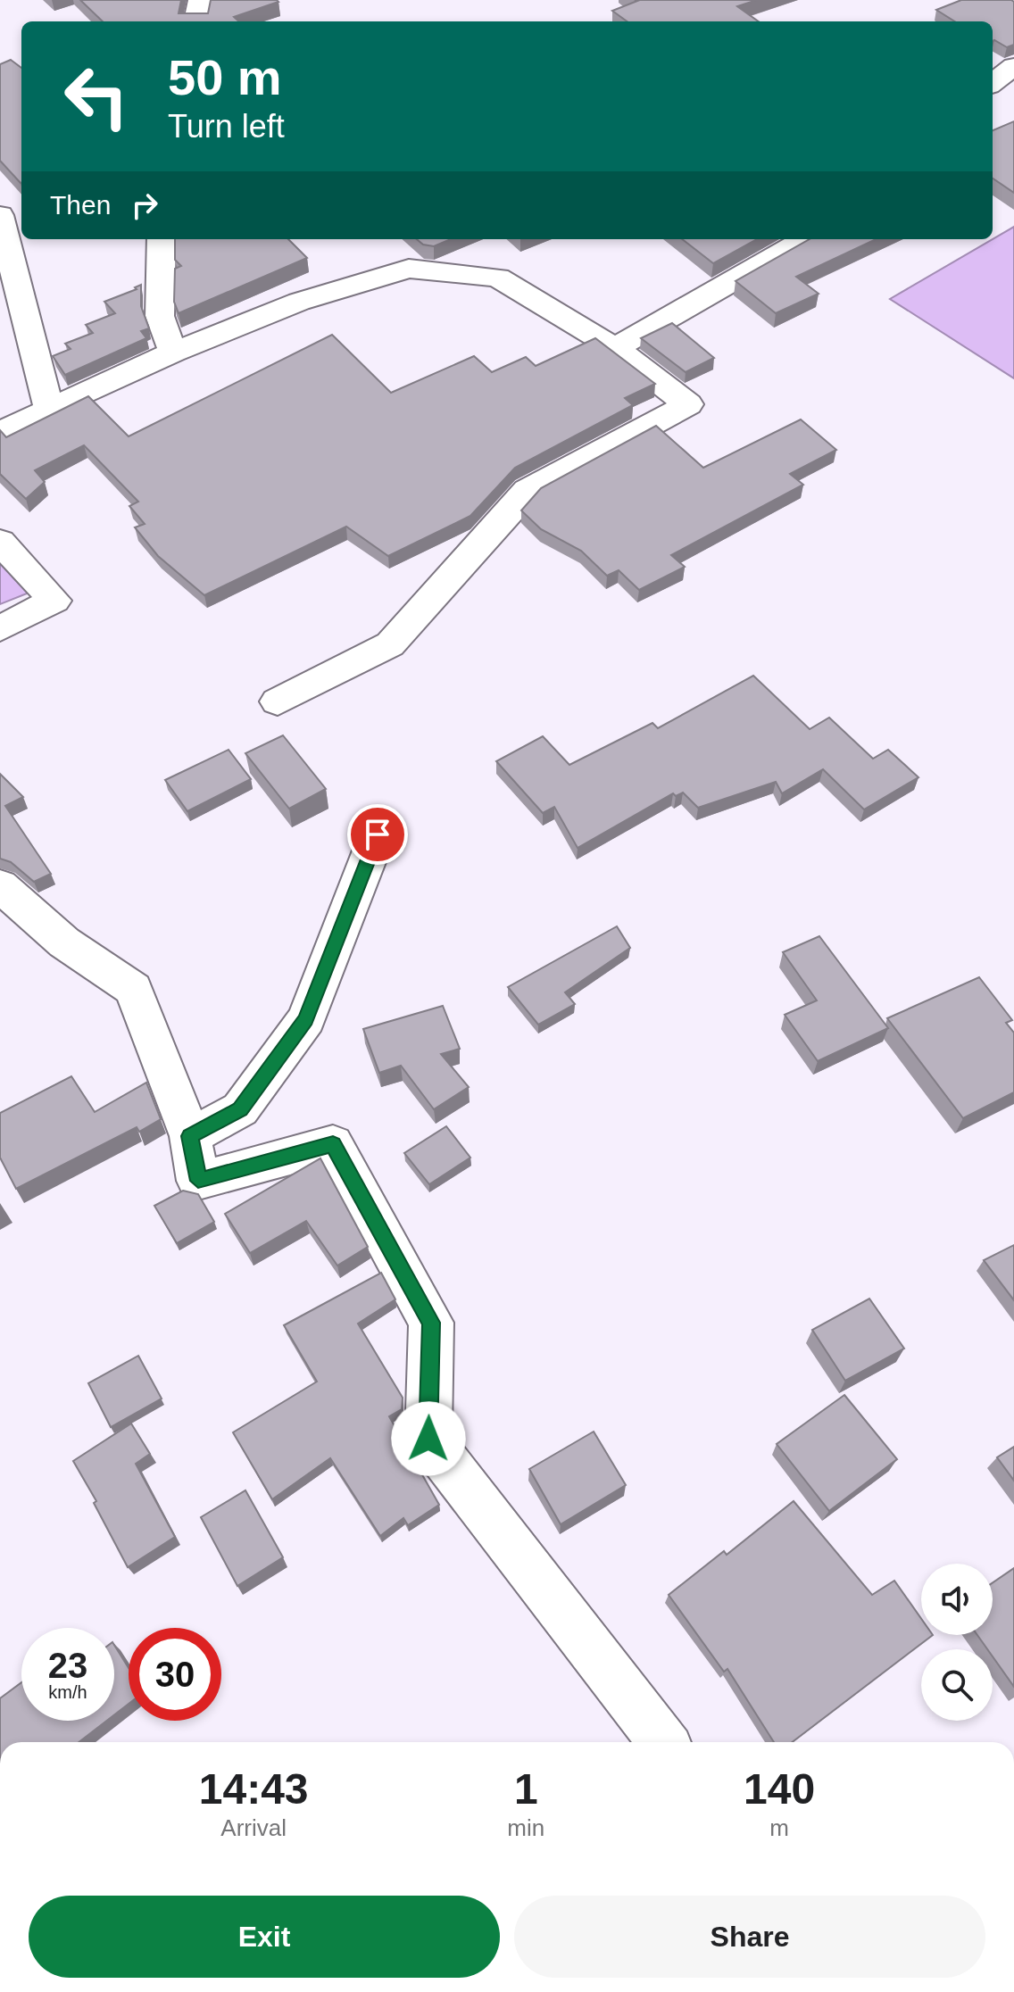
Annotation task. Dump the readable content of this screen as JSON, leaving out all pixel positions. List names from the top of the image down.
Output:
{
  "page": {
    "turn": ["50 m", "Turn left"],
    "then": "Then",
    "speed": "23 km/h",
    "limit": "30",
    "eta": [
      "14:43",
      "Arrival",
      "1",
      "min",
      "140",
      "m"
    ],
    "buttons": ["Exit", "Share"]
  }
}
